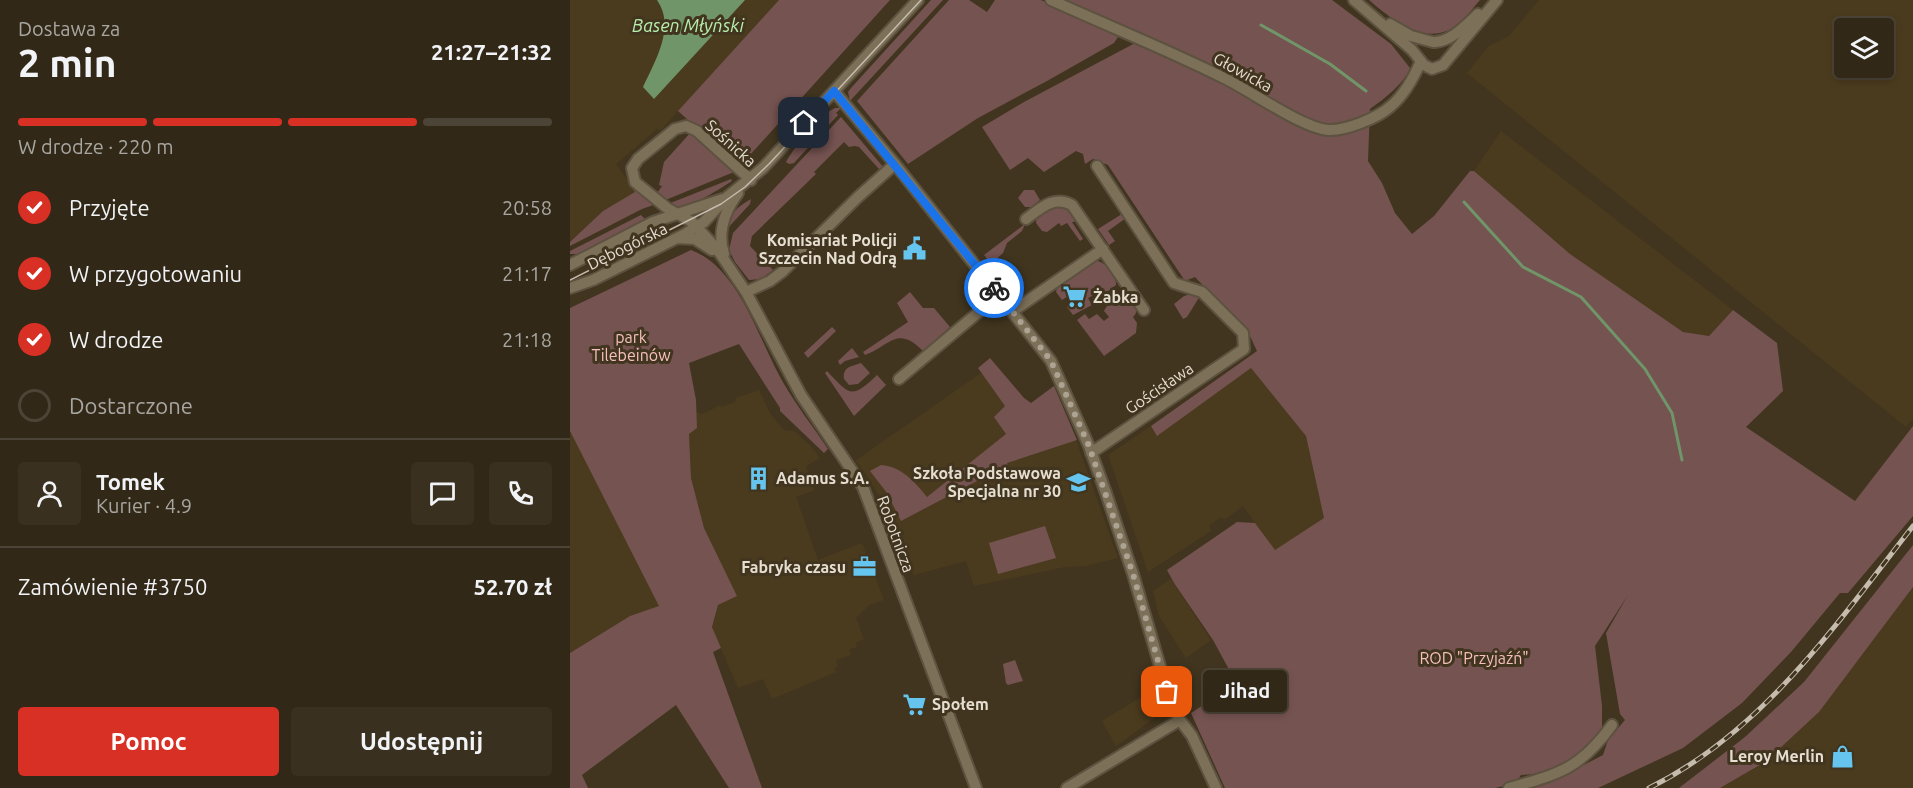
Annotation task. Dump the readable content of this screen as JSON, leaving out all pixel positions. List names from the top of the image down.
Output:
{
  "streets": {
    "street": [
      "Głowicka",
      "Sośnicka",
      "Dębogórska",
      "Gościsława",
      "Robotnicza"
    ]
  },
  "crossings": [
    ["Sośnicka", "Dębogórska"],
    ["Sośnicka", "Robotnicza"],
    ["Dębogórska", "Robotnicza"]
  ],
  "water": ["Basen Młyński"],
  "parks": ["park Tilebeinów", "ROD \"Przyjaźń\""],
  "places": {
    "public building": ["Komisariat Policji Szczecin Nad Odrą"],
    "supermarket": ["Żabka", "Społem"],
    "building": ["Adamus S.A."],
    "school or university": ["Szkoła Podstawowa Specjalna nr 30"],
    "office": ["Fabryka czasu"],
    "other": ["Jihad"],
    "shop": ["Leroy Merlin"]
  },
  "page": {
    "heading": ["2 min", "Dostawa za", "21:27–21:32"],
    "panel": [
      "Tomek",
      "Kurier · 4.9",
      "Zamówienie #3750",
      "52.70 zł"
    ],
    "bar": "W drodze · 220 m",
    "list": [
      ["Przyjęte", "20:58"],
      ["W przygotowaniu", "21:17"],
      ["W drodze", "21:18"],
      "Dostarczone"
    ],
    "bubble": "Jihad",
    "buttons": ["Pomoc", "Udostępnij"]
  }
}
